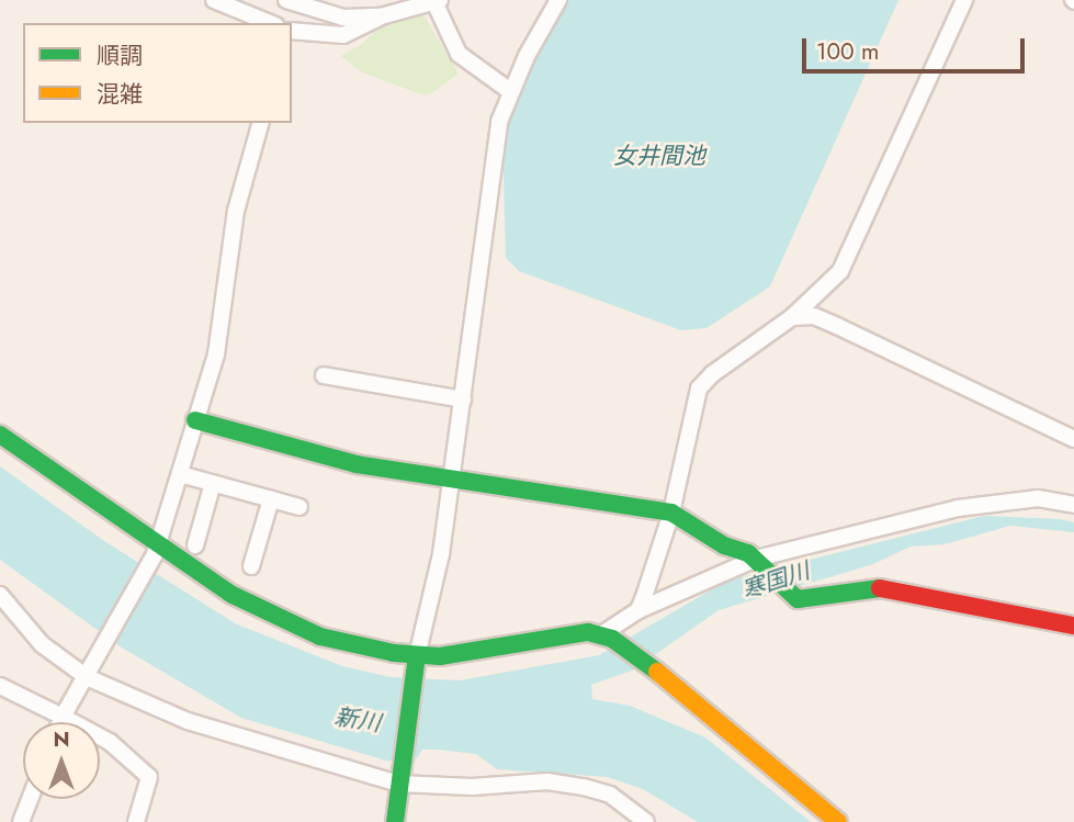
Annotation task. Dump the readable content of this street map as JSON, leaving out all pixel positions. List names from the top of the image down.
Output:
{
  "water": ["女井間池", "寒国川", "新川"],
  "legend": ["順調", "混雑"],
  "scale_bar": "100 m",
  "north": "top"
}
